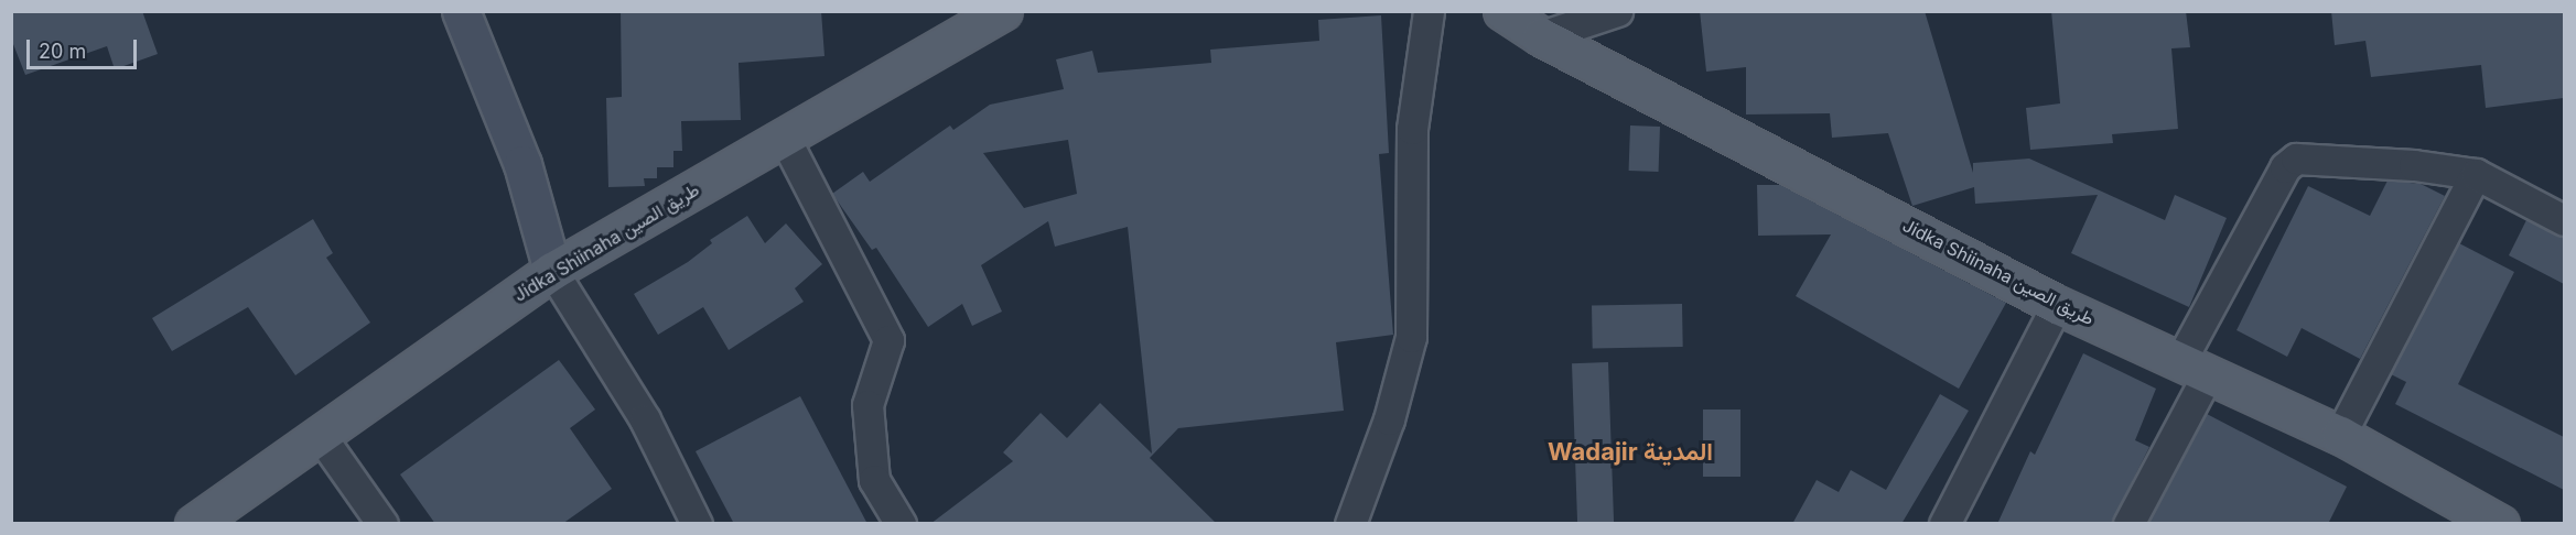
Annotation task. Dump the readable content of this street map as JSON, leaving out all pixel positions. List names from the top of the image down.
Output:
{
  "streets": {
    "main road": ["Jidka Shiinaha طريق الصين"]
  },
  "districts": ["Wadajir المدينة"],
  "scale_bar": "20 m"
}
